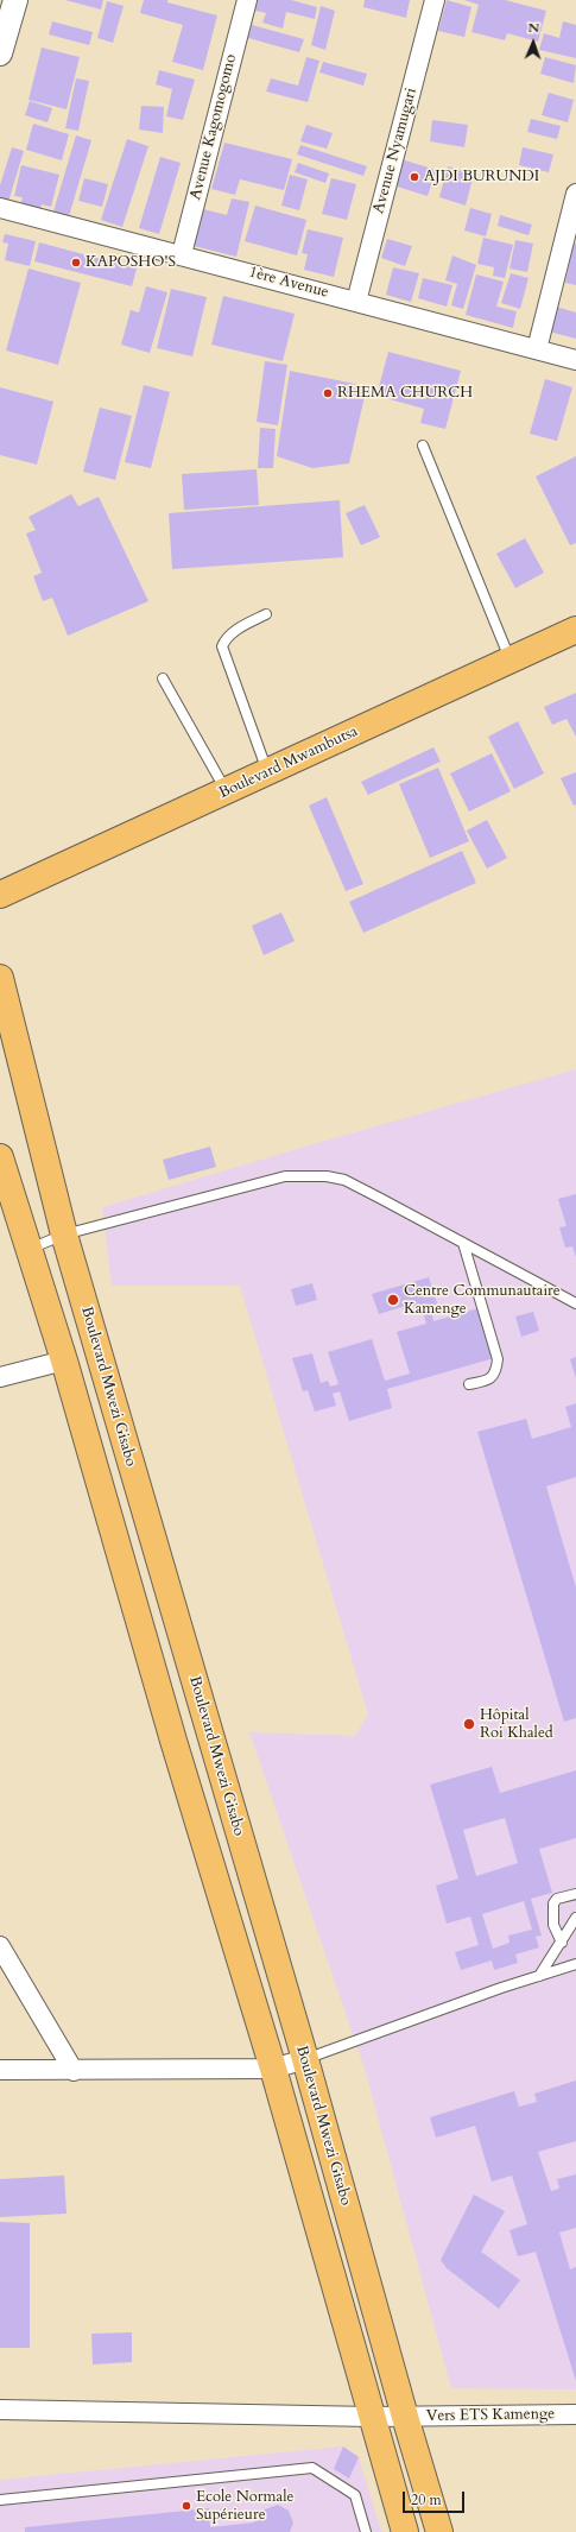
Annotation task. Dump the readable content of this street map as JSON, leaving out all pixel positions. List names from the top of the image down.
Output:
{
  "streets": {
    "main road": ["Boulevard Mwambutsa", "Boulevard Mwezi Gisabo"],
    "street": [
      "Avenue Kagomogomo",
      "Avenue Nyamugari",
      "1ère Avenue",
      "Vers ETS Kamenge"
    ]
  },
  "crossings": [
    ["Avenue Kagomogomo", "1ère Avenue"],
    ["Avenue Nyamugari", "1ère Avenue"],
    ["Boulevard Mwezi Gisabo", "Vers ETS Kamenge"]
  ],
  "places": [
    "AJDI BURUNDI",
    "KAPOSHO'S",
    "RHEMA CHURCH",
    "Centre Communautaire Kamenge",
    "Hôpital Roi Khaled",
    "Ecole Normale Supérieure"
  ],
  "scale_bar": "20 m",
  "north": "top"
}
